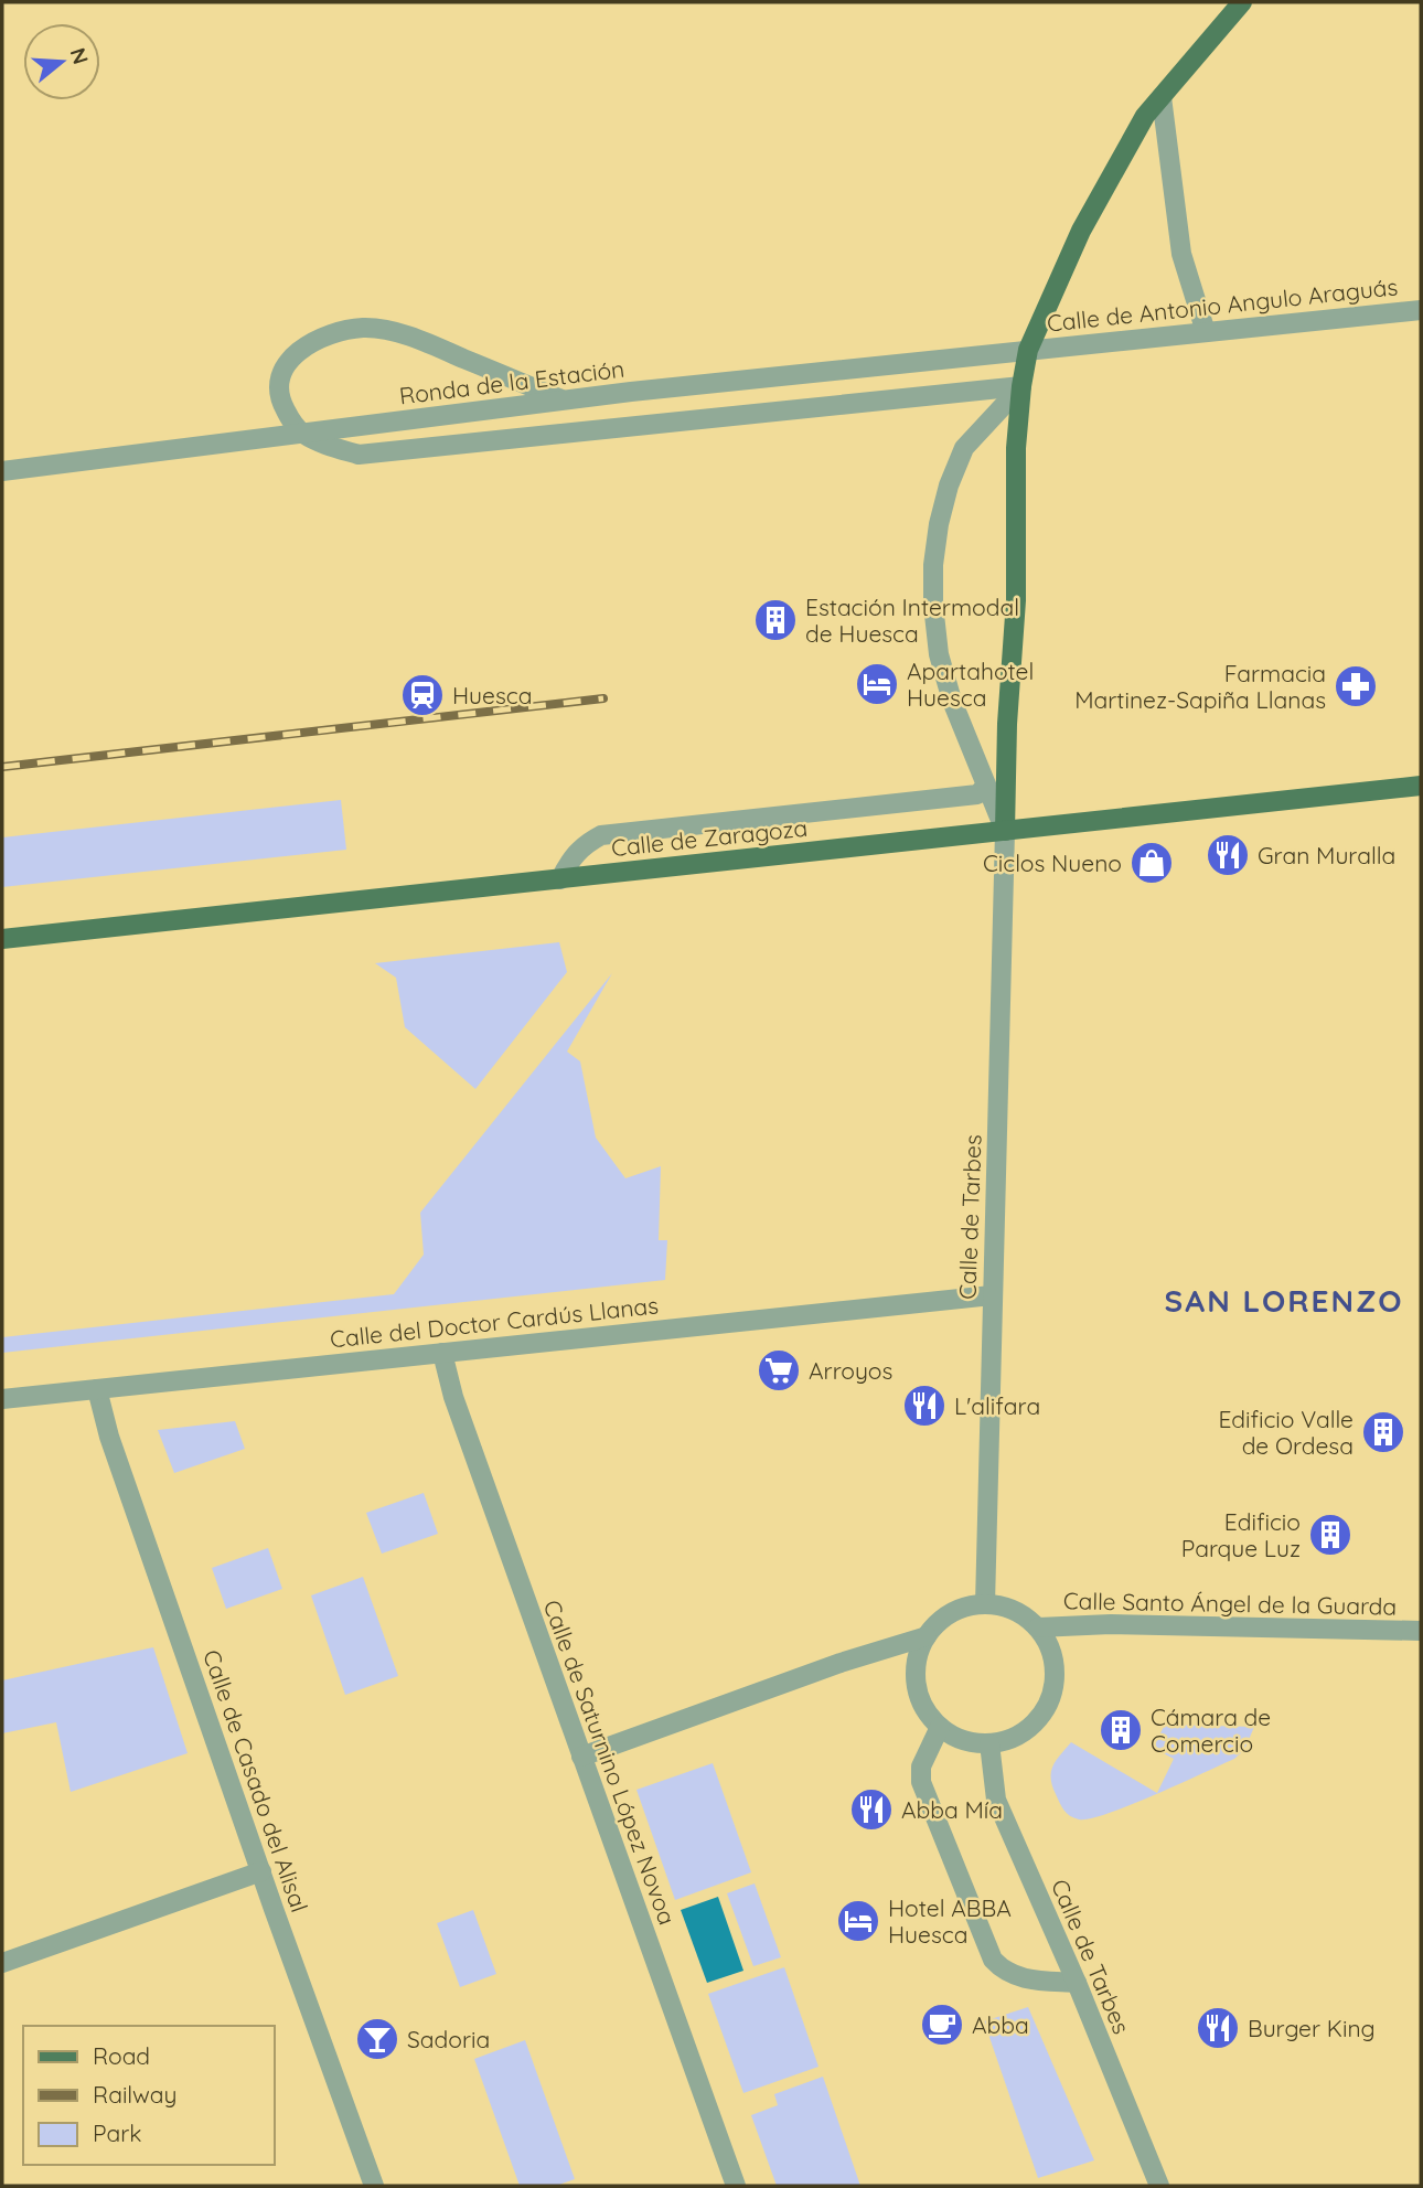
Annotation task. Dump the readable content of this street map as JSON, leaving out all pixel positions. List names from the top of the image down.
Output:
{
  "streets": {
    "main road": ["Calle de Zaragoza"],
    "street": [
      "Calle de Antonio Angulo Araguás",
      "Ronda de la Estación",
      "Calle de Tarbes",
      "Calle del Doctor Cardús Llanas",
      "Calle Santo Ángel de la Guarda",
      "Calle de Saturnino López Novoa",
      "Calle de Casado del Alisal"
    ]
  },
  "crossings": [
    ["Calle de Antonio Angulo Araguás", "Ronda de la Estación"],
    ["Calle de Zaragoza", "Calle de Tarbes"],
    ["Calle de Tarbes", "Calle del Doctor Cardús Llanas"],
    ["Calle de Tarbes", "Calle Santo Ángel de la Guarda"],
    ["Calle del Doctor Cardús Llanas", "Calle de Saturnino López Novoa"],
    ["Calle del Doctor Cardús Llanas", "Calle de Casado del Alisal"]
  ],
  "districts": ["SAN LORENZO"],
  "places": {
    "building": [
      "Estación Intermodal de Huesca",
      "Edificio Valle de Ordesa",
      "Edificio Parque Luz",
      "Cámara de Comercio"
    ],
    "hotel": ["Apartahotel Huesca", "Hotel ABBA Huesca"],
    "pharmacy": ["Farmacia Martinez-Sapiña Llanas"],
    "station": ["Huesca"],
    "restaurant": [
      "Gran Muralla",
      "L'alifara",
      "Abba Mía",
      "Burger King"
    ],
    "shop": ["Ciclos Nueno"],
    "supermarket": ["Arroyos"],
    "cafe": ["Abba"],
    "bar": ["Sadoria"]
  },
  "legend": ["Road", "Railway", "Park"],
  "north": "right"
}
